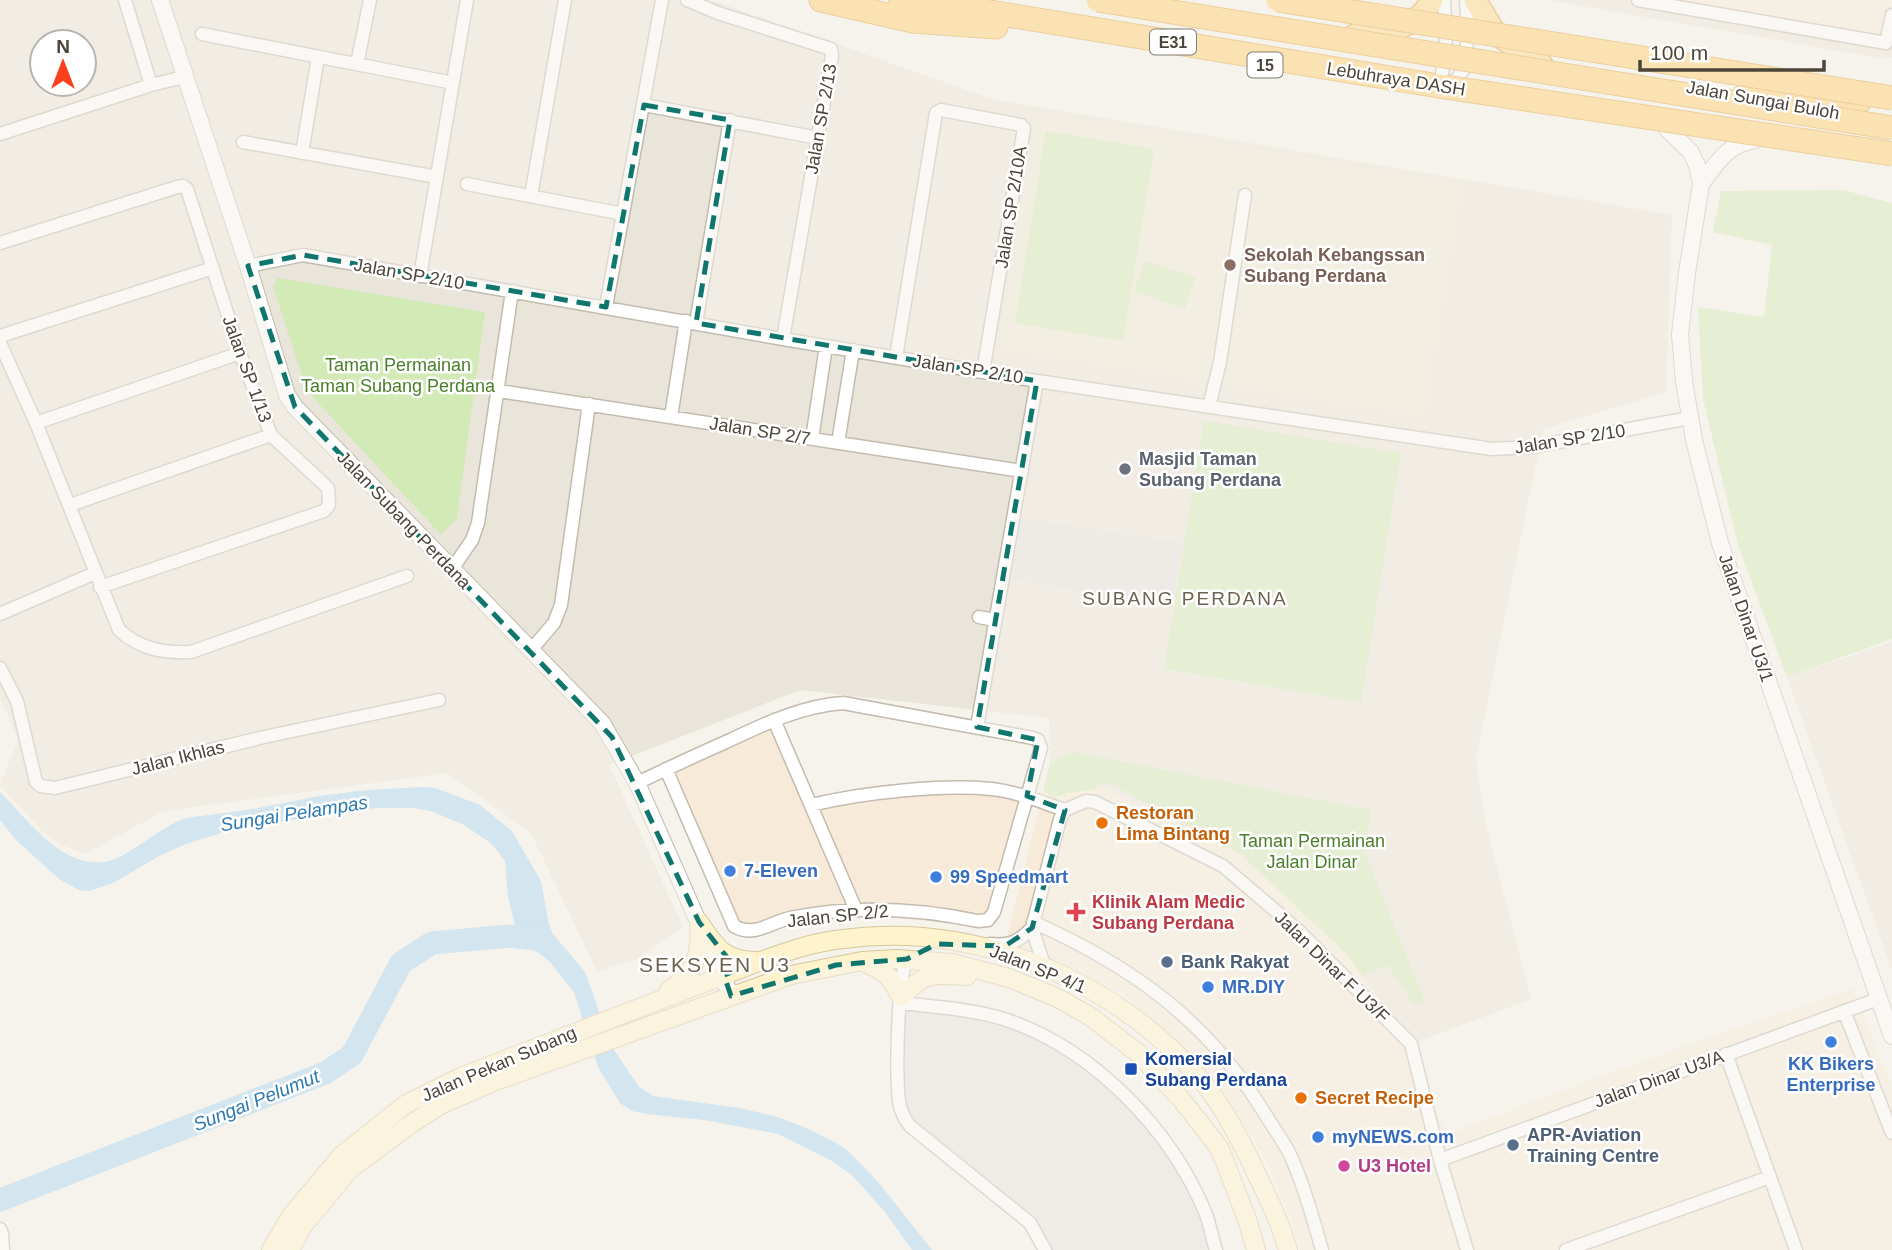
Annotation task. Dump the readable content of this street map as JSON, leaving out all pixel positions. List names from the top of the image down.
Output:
{
  "streets": {
    "highway": [
      "E31",
      "15",
      "Lebuhraya DASH",
      "Jalan Sungai Buloh"
    ],
    "main road": ["Jalan SP 4/1", "Jalan Pekan Subang"],
    "street": [
      "Jalan SP 2/13",
      "Jalan SP 2/10A",
      "Jalan SP 2/10",
      "Jalan SP 1/13",
      "Jalan SP 2/7",
      "Jalan Subang Perdana",
      "Jalan Dinar U3/1",
      "Jalan Ikhlas",
      "Jalan SP 2/2",
      "Jalan Dinar F U3/F",
      "Jalan Dinar U3/A"
    ]
  },
  "crossings": [
    ["Jalan SP 2/13", "Jalan SP 2/10"],
    ["Jalan SP 2/10A", "Jalan SP 2/10"],
    ["Jalan SP 2/10", "Jalan Subang Perdana"],
    ["Jalan SP 2/10", "Jalan Dinar U3/1"],
    ["Jalan Subang Perdana", "Jalan SP 4/1"],
    ["Jalan Dinar U3/1", "Jalan Dinar U3/A"],
    ["Jalan Dinar F U3/F", "Jalan Dinar U3/A"],
    ["Jalan SP 4/1", "Jalan Pekan Subang"]
  ],
  "districts": ["SUBANG PERDANA", "SEKSYEN U3"],
  "water": ["Sungai Pelampas", "Sungai Pelumut"],
  "parks": ["Taman Permainan Taman Subang Perdana", "Taman Permainan Jalan Dinar"],
  "places": {
    "other": [
      "Sekolah Kebangssan Subang Perdana",
      "Masjid Taman Subang Perdana",
      "Restoran Lima Bintang",
      "7-Eleven",
      "99 Speedmart",
      "Bank Rakyat",
      "MR.DIY",
      "KK Bikers Enterprise",
      "Secret Recipe",
      "myNEWS.com",
      "APR-Aviation Training Centre",
      "U3 Hotel"
    ],
    "health": ["Klinik Alam Medic Subang Perdana"],
    "transit": ["Komersial Subang Perdana"]
  },
  "scale_bar": "100 m",
  "north": "top"
}
